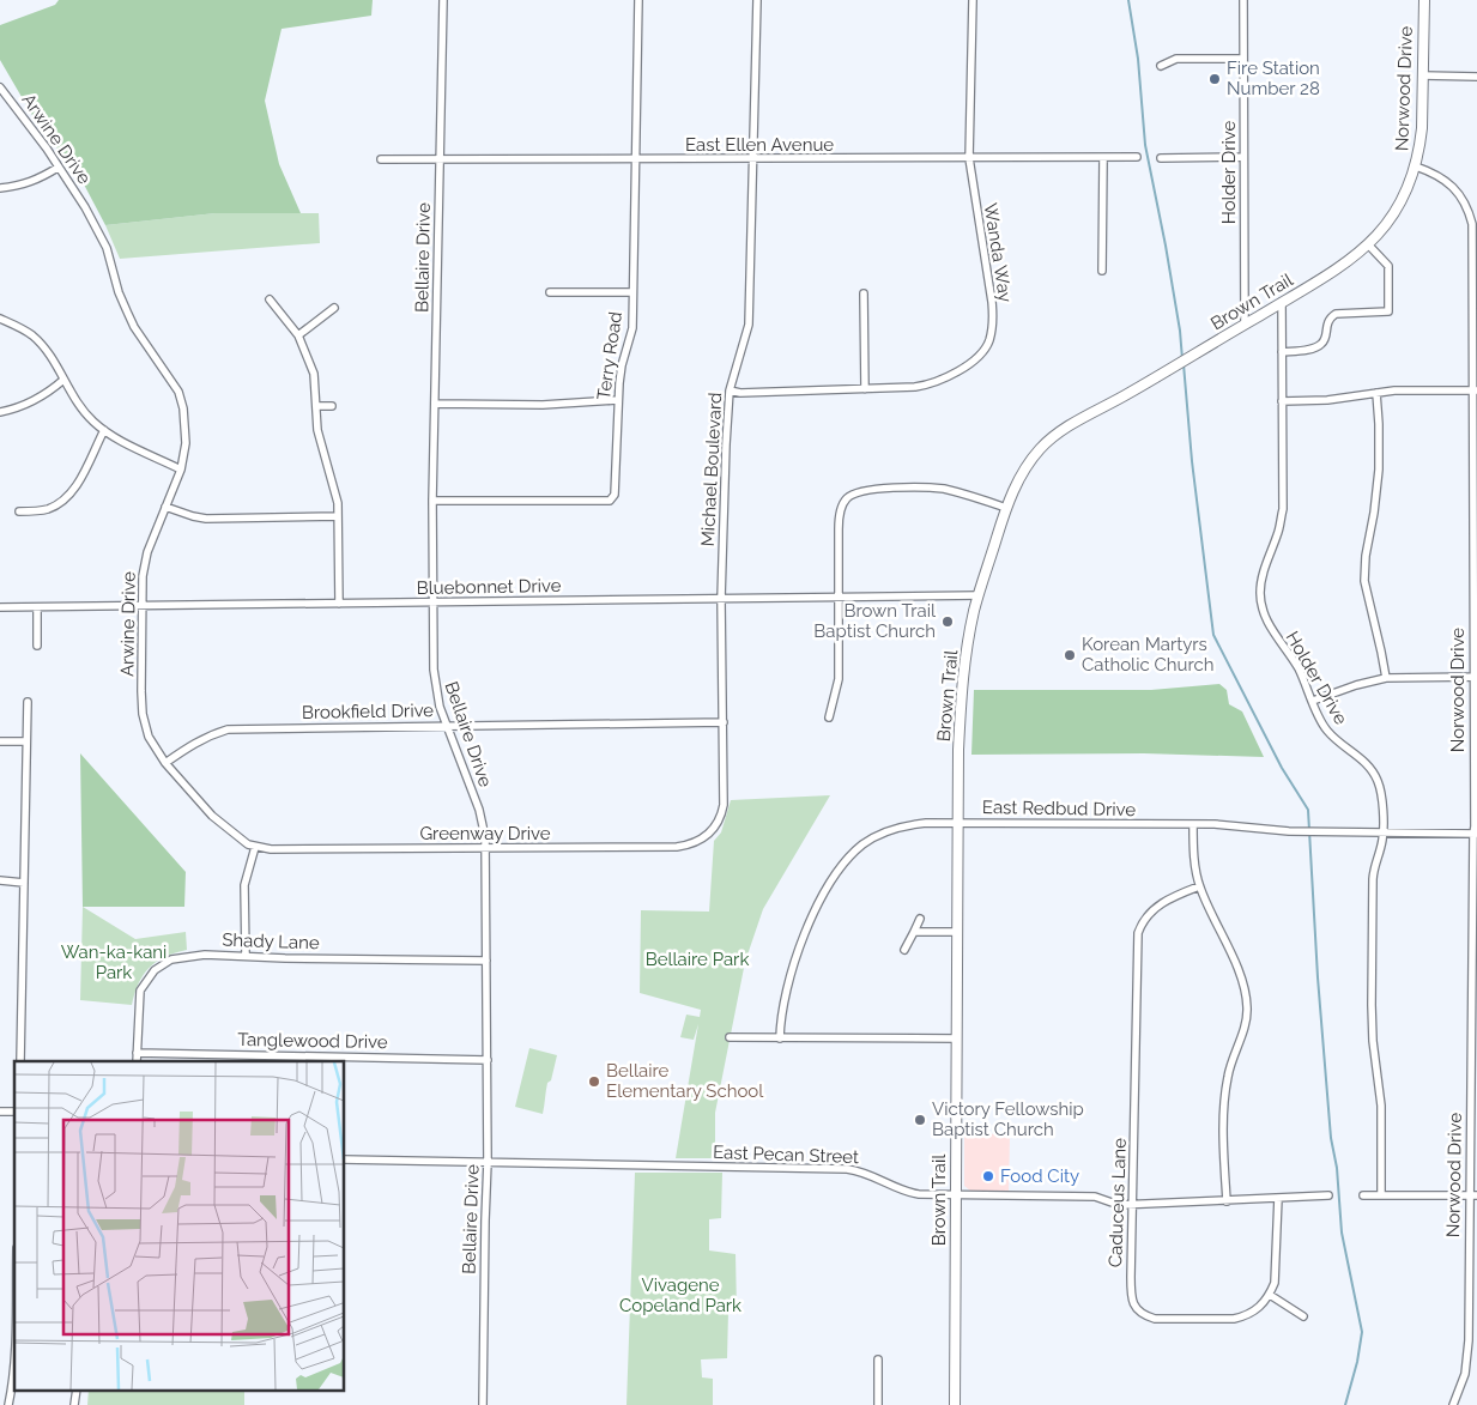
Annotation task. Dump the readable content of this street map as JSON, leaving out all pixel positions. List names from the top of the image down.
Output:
{
  "streets": {
    "main road": ["Norwood Drive", "Brown Trail"],
    "street": [
      "Arwine Drive",
      "East Ellen Avenue",
      "Holder Drive",
      "Wanda Way",
      "Bellaire Drive",
      "Terry Road",
      "Michael Boulevard",
      "Bluebonnet Drive",
      "Brookfield Drive",
      "East Redbud Drive",
      "Greenway Drive",
      "Shady Lane",
      "Tanglewood Drive",
      "East Pecan Street",
      "Caduceus Lane"
    ]
  },
  "crossings": [
    ["Norwood Drive", "Brown Trail"],
    ["Norwood Drive", "East Redbud Drive"],
    ["Arwine Drive", "Bluebonnet Drive"],
    ["Arwine Drive", "Brookfield Drive"],
    ["Arwine Drive", "Greenway Drive"],
    ["East Ellen Avenue", "Wanda Way"],
    ["East Ellen Avenue", "Bellaire Drive"],
    ["East Ellen Avenue", "Terry Road"],
    ["East Ellen Avenue", "Michael Boulevard"],
    ["Holder Drive", "Brown Trail"],
    ["Holder Drive", "East Redbud Drive"],
    ["Wanda Way", "Michael Boulevard"],
    ["Bellaire Drive", "Terry Road"],
    ["Bellaire Drive", "Bluebonnet Drive"],
    ["Bellaire Drive", "Brookfield Drive"],
    ["Bellaire Drive", "Greenway Drive"],
    ["Bellaire Drive", "Shady Lane"],
    ["Bellaire Drive", "Tanglewood Drive"],
    ["Bellaire Drive", "East Pecan Street"],
    ["Brown Trail", "Bluebonnet Drive"],
    ["Brown Trail", "East Redbud Drive"],
    ["Brown Trail", "East Pecan Street"],
    ["Michael Boulevard", "Bluebonnet Drive"],
    ["Michael Boulevard", "Brookfield Drive"],
    ["Michael Boulevard", "Greenway Drive"],
    ["Shady Lane", "Tanglewood Drive"],
    ["East Pecan Street", "Caduceus Lane"]
  ],
  "parks": ["Wan-ka-kani Park", "Bellaire Park", "Vivagene Copeland Park"],
  "places": [
    "Fire Station Number 28",
    "Brown Trail Baptist Church",
    "Korean Martyrs Catholic Church",
    "Bellaire Elementary School",
    "Victory Fellowship Baptist Church",
    "Food City"
  ]
}
